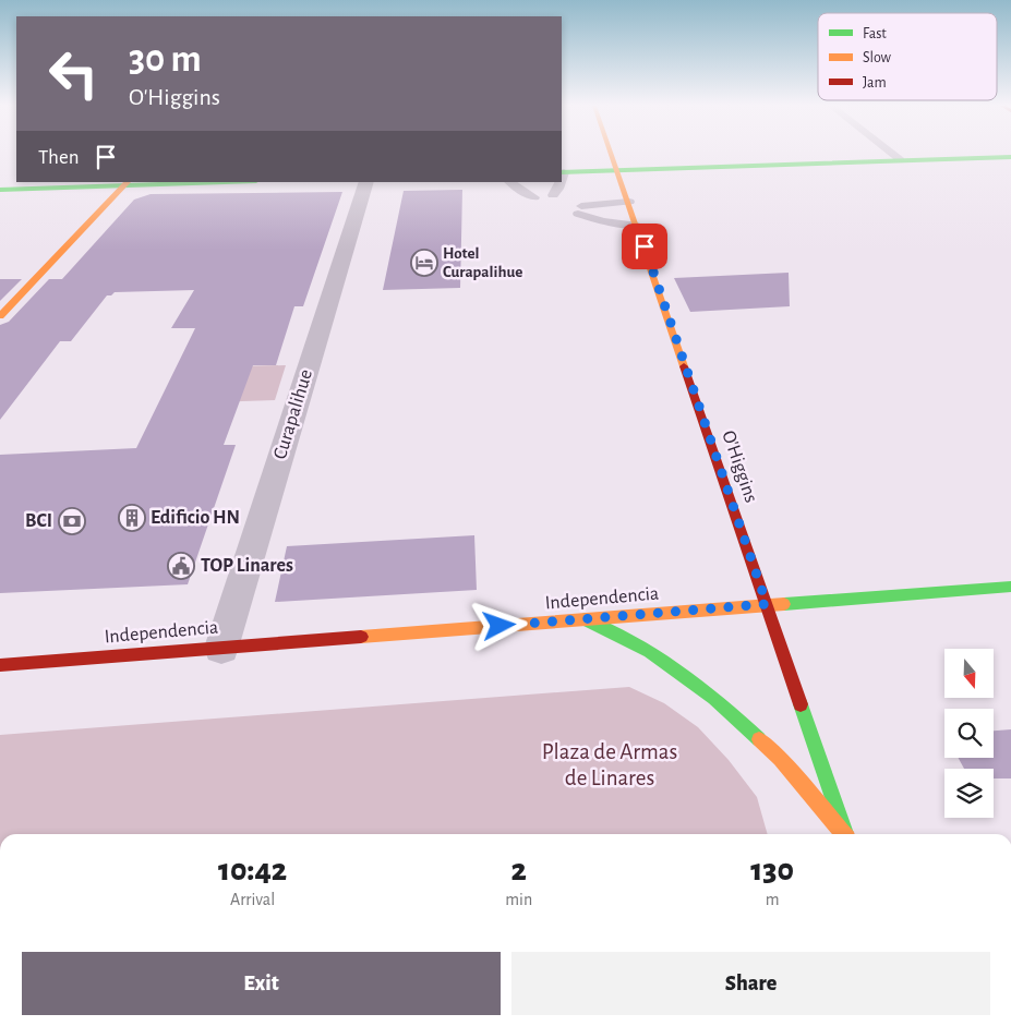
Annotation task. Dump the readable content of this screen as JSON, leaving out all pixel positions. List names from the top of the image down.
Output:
{
  "streets": {
    "main road": ["O'Higgins", "Independencia"],
    "street": ["Curapalihue"]
  },
  "crossings": [
    ["Curapalihue", "Independencia"],
    ["O'Higgins", "Independencia"]
  ],
  "parks": ["Plaza de Armas de Linares"],
  "places": {
    "hotel": ["Hotel Curapalihue"],
    "building": ["Edificio HN"],
    "bank": ["BCI"],
    "public building": ["TOP Linares"]
  },
  "legend": ["Fast", "Slow", "Jam"],
  "north": "bottom",
  "page": {
    "turn": ["30 m", "O'Higgins"],
    "then": "Then",
    "eta": [
      "10:42",
      "Arrival",
      "2",
      "min",
      "130",
      "m"
    ],
    "buttons": ["Exit", "Share"]
  }
}
